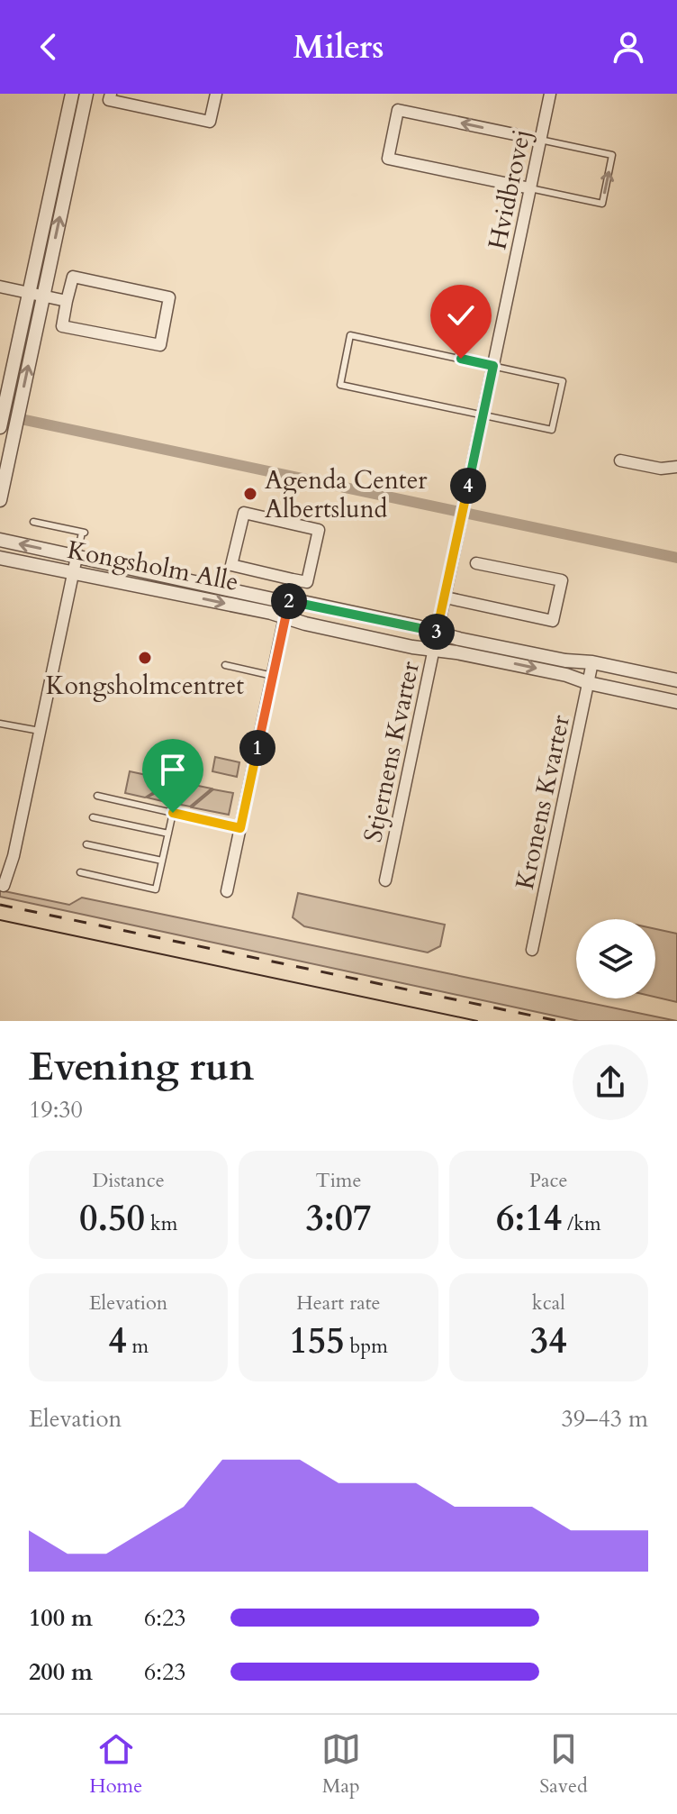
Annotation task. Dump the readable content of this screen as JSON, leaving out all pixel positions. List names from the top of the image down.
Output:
{
  "streets": {
    "street": [
      "Hvidbrovej",
      "Kongsholm Alle",
      "Stjernens Kvarter",
      "Kronens Kvarter"
    ]
  },
  "crossings": [
    ["Hvidbrovej", "Kongsholm Alle"],
    ["Hvidbrovej", "Stjernens Kvarter"],
    ["Kongsholm Alle", "Stjernens Kvarter"],
    ["Kongsholm Alle", "Kronens Kvarter"]
  ],
  "places": ["Agenda Center Albertslund", "Kongsholmcentret"],
  "page": {
    "header": "Milers",
    "pins": [
      "4",
      "2",
      "3",
      "1"
    ],
    "heading": ["Evening run", "19:30"],
    "stats": [
      ["Distance", "0.50 km"],
      ["Time", "3:07"],
      ["Pace", "6:14 /km"],
      ["Elevation", "4 m"],
      ["Heart rate", "155 bpm"],
      ["kcal", "34"]
    ],
    "chart": ["Elevation", "39–43 m"],
    "list": [
      {
        "name": "100 m",
        "note": "6:23"
      },
      {
        "name": "200 m",
        "note": "6:23"
      }
    ],
    "tabs": ["Home", "Map", "Saved"]
  }
}
